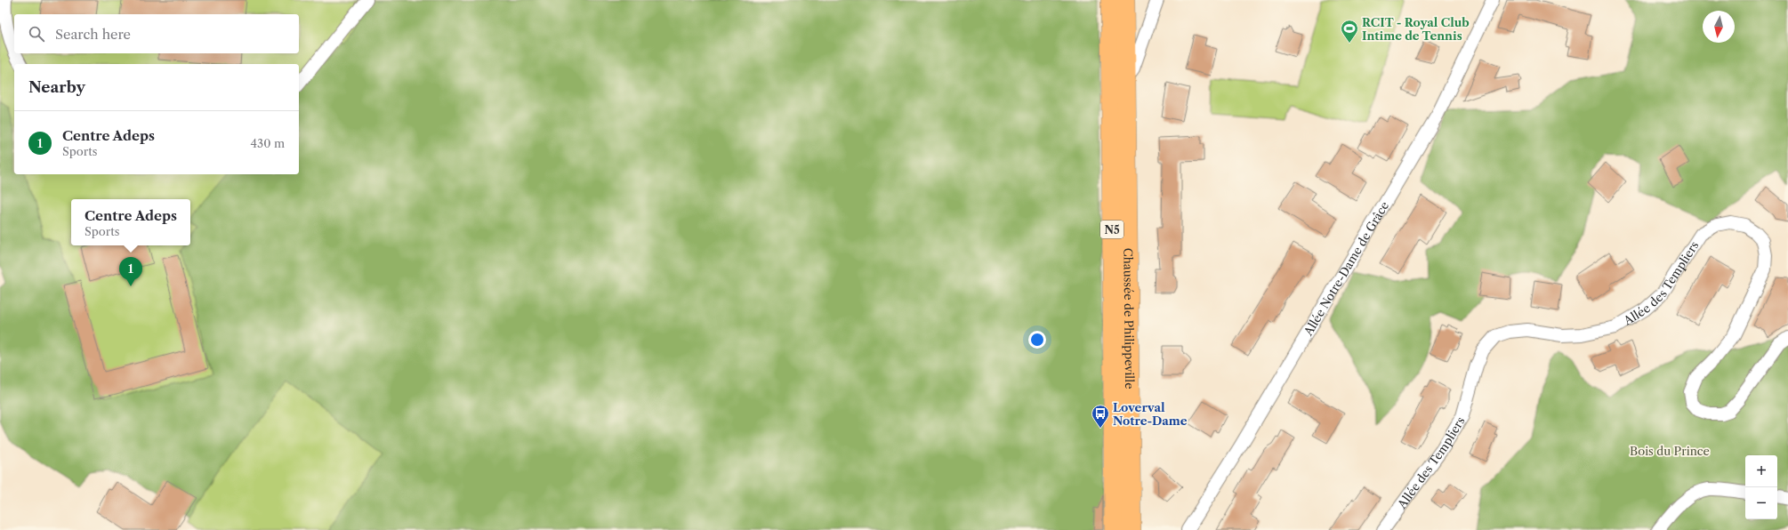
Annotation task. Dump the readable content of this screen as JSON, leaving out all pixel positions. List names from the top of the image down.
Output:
{
  "streets": {
    "main road": ["N5", "Chaussée de Philippeville"],
    "street": ["Allée Notre-Dame de Grâce", "Allée des Templiers"]
  },
  "parks": ["Bois du Prince"],
  "places": {
    "sports": ["RCIT - Royal Club Intime de Tennis"],
    "bus stop": ["Loverval Notre-Dame"]
  },
  "north": "bottom",
  "page": {
    "search": "Search here",
    "heading": "Nearby",
    "list": [
      {
        "mark": "1",
        "name": "Centre Adeps",
        "note": "Sports",
        "value": "430 m"
      }
    ],
    "popup": ["Centre Adeps", "Sports"],
    "pins": "1",
    "map_buttons": ["+", "−"]
  }
}
